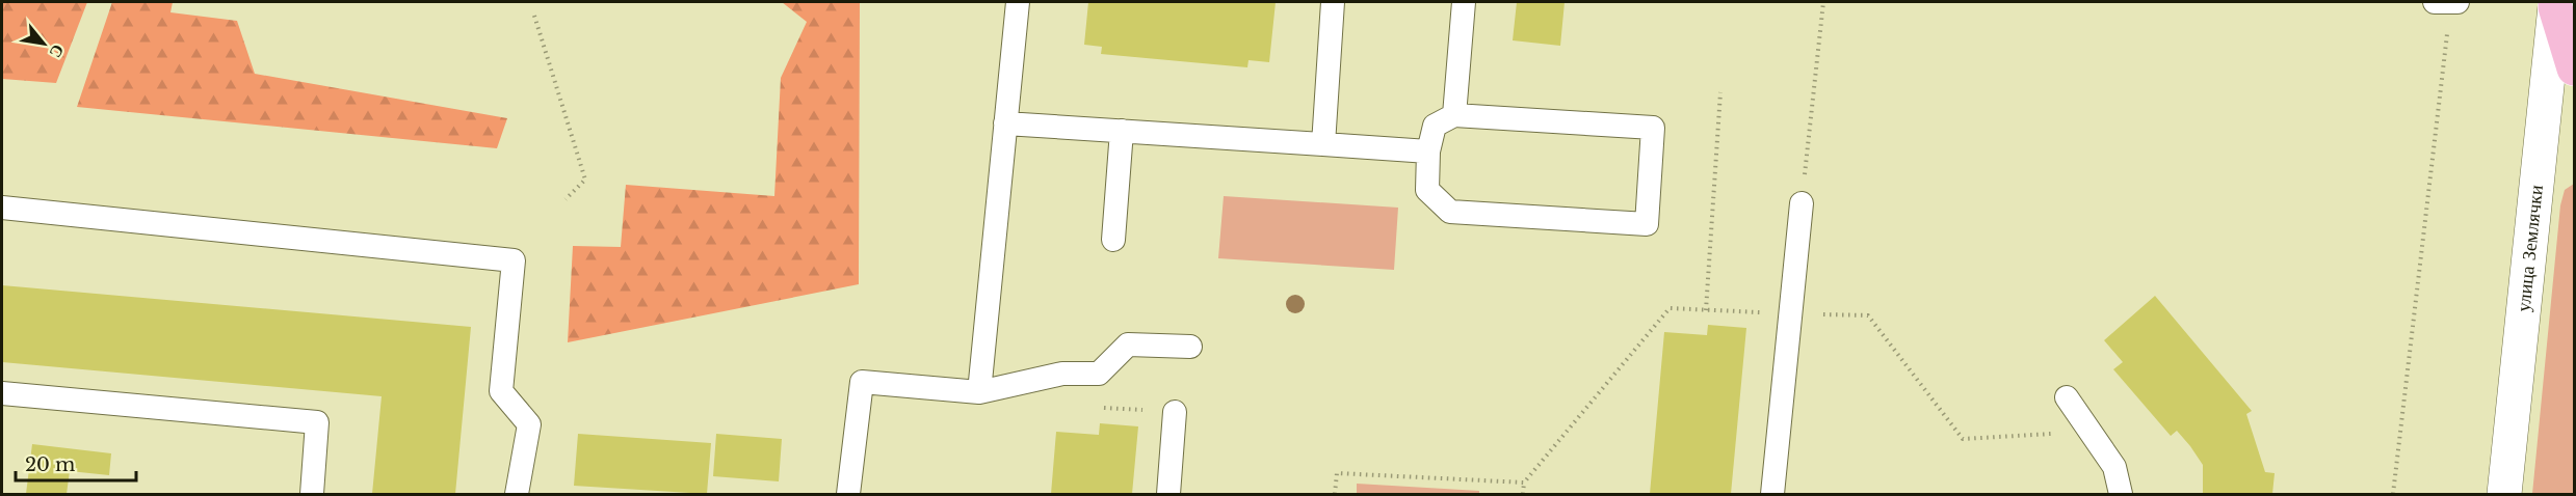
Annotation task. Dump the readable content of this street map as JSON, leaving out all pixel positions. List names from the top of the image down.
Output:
{
  "streets": {
    "main road": ["улица Землячки"]
  },
  "scale_bar": "20 m",
  "north": "bottom right"
}
